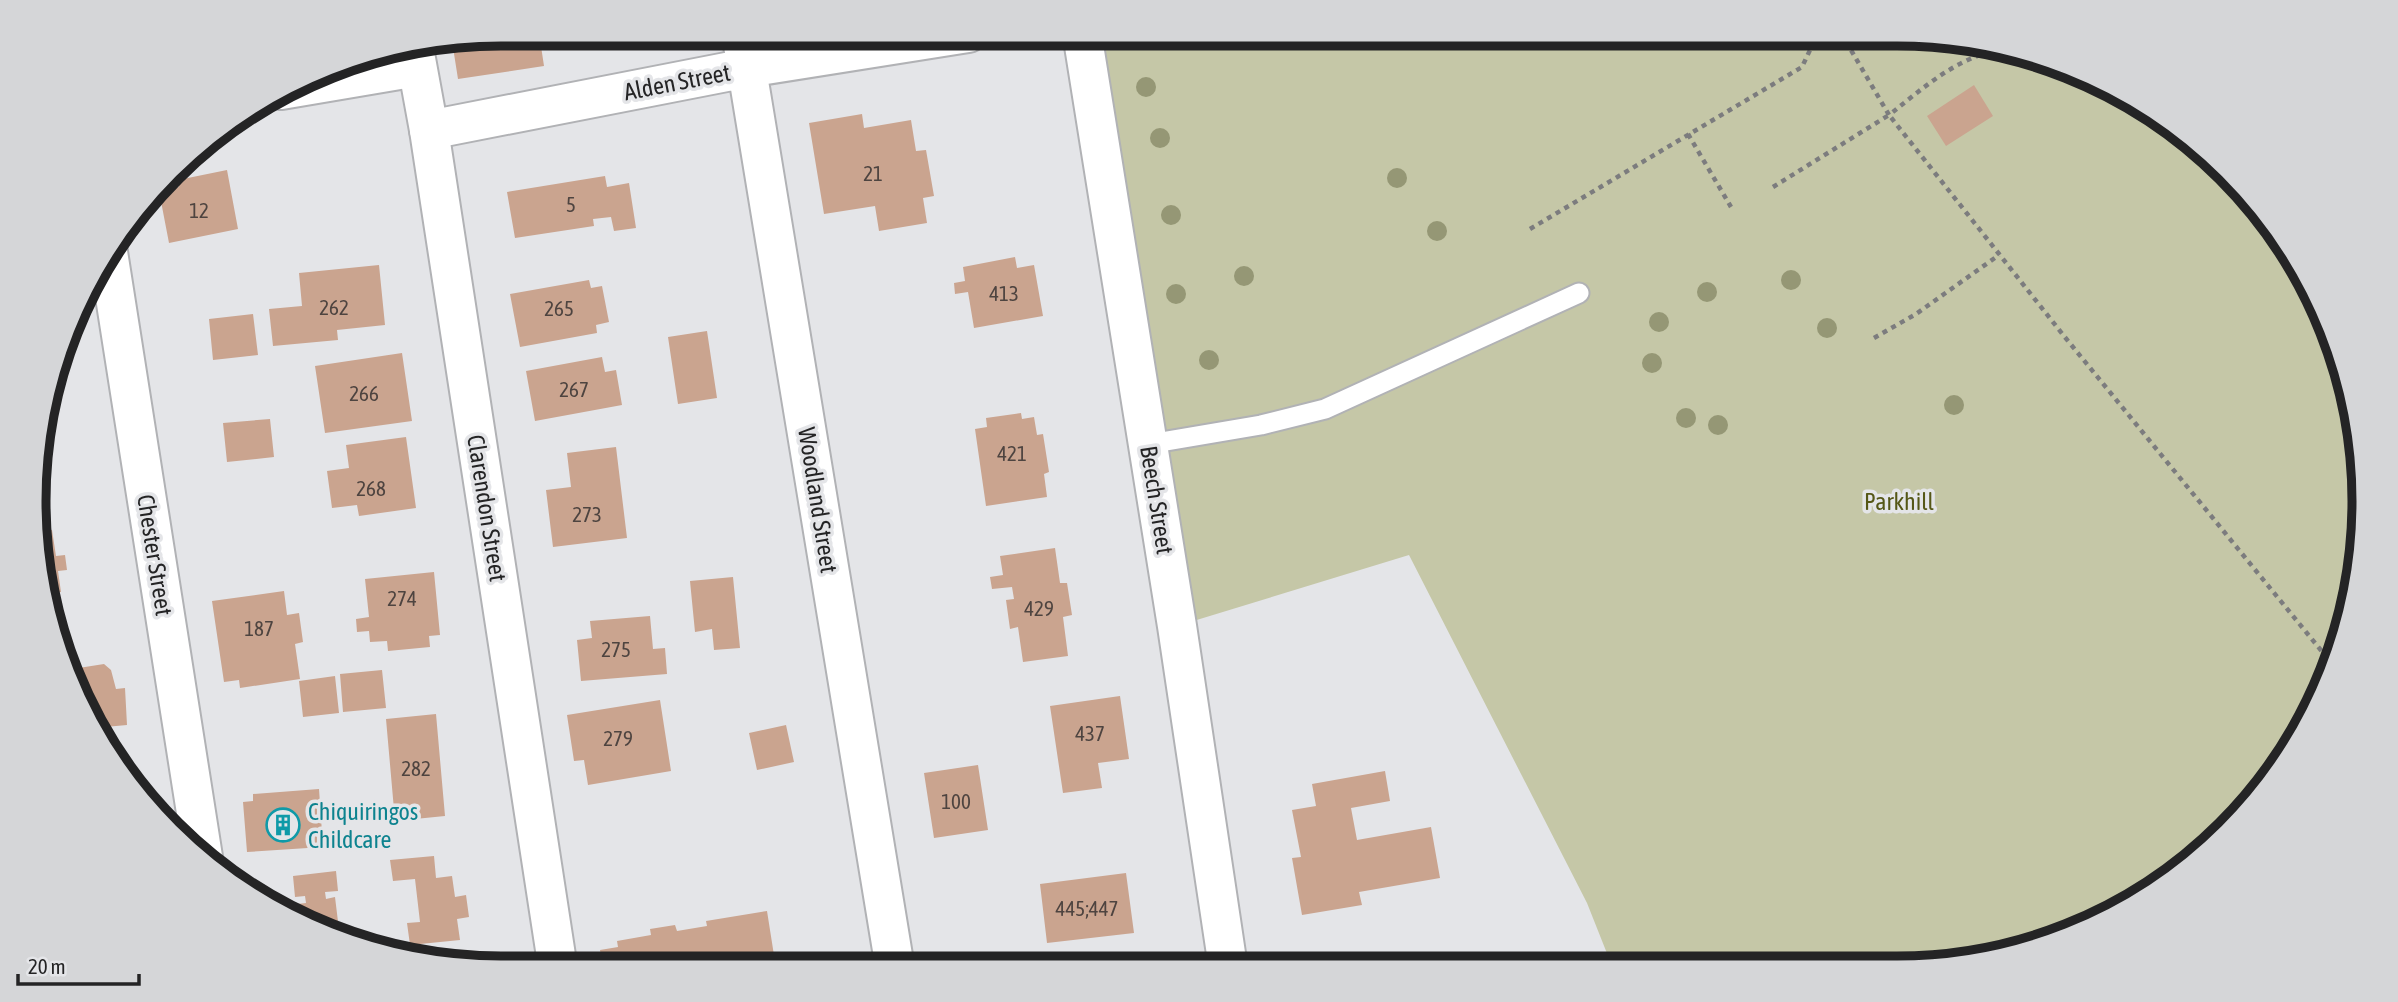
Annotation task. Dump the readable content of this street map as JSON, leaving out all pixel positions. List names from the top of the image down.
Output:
{
  "streets": {
    "street": [
      "Alden Street",
      "Woodland Street",
      "Beech Street",
      "Clarendon Street",
      "Chester Street"
    ]
  },
  "crossings": [
    ["Alden Street", "Woodland Street"],
    ["Alden Street", "Clarendon Street"]
  ],
  "parks": ["Parkhill"],
  "places": {
    "building": ["Chiquiringos Childcare"]
  },
  "house_numbers": [
    "21",
    "5",
    "12",
    "413",
    "262",
    "265",
    "267",
    "266",
    "421",
    "268",
    "273",
    "274",
    "429",
    "187",
    "275",
    "437",
    "279",
    "282",
    "100",
    "445;447"
  ],
  "scale_bar": "20 m"
}
